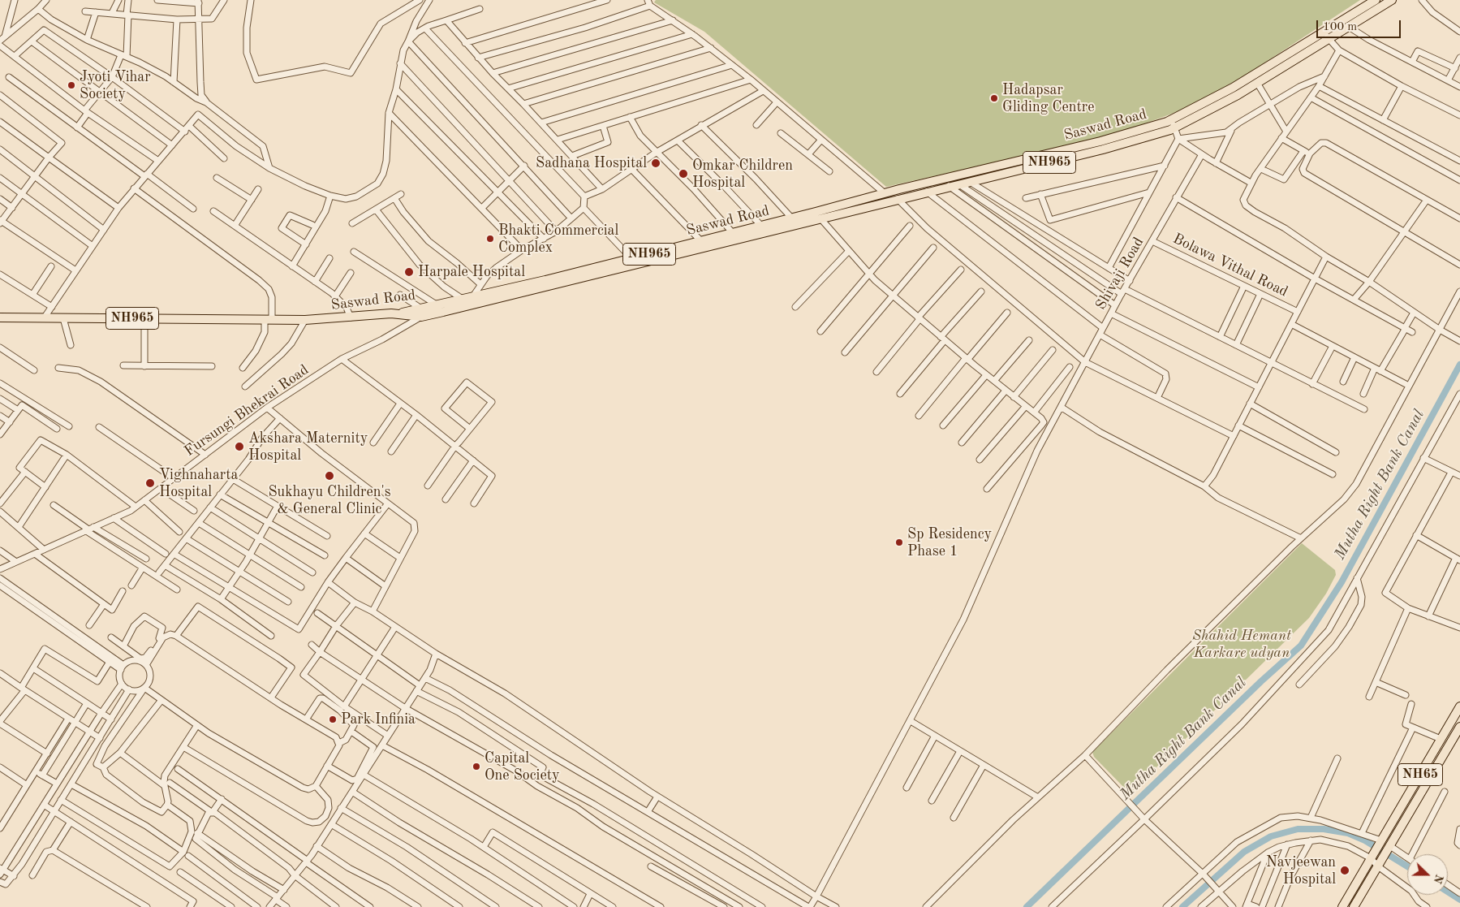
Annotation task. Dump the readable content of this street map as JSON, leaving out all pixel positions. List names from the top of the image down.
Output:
{
  "streets": {
    "highway": ["Saswad Road", "NH965", "NH65"],
    "street": ["Bolawa Vithal Road", "Shivaji Road", "Fursungi Bhekrai Road"]
  },
  "crossings": [
    ["Saswad Road", "Fursungi Bhekrai Road"],
    ["Bolawa Vithal Road", "Shivaji Road"]
  ],
  "water": ["Mutha Right Bank Canal"],
  "parks": ["Shahid Hemant Karkare udyan"],
  "places": [
    "Jyoti Vihar Society",
    "Hadapsar Gliding Centre",
    "Sadhana Hospital",
    "Omkar Children Hospital",
    "Bhakti Commercial Complex",
    "Harpale Hospital",
    "Akshara Maternity Hospital",
    "Sukhayu Children's & General Clinic",
    "Vighnaharta Hospital",
    "Sp Residency Phase 1",
    "Park Infinia",
    "Capital One Society",
    "Navjeewan Hospital"
  ],
  "scale_bar": "100 m",
  "north": "right"
}
